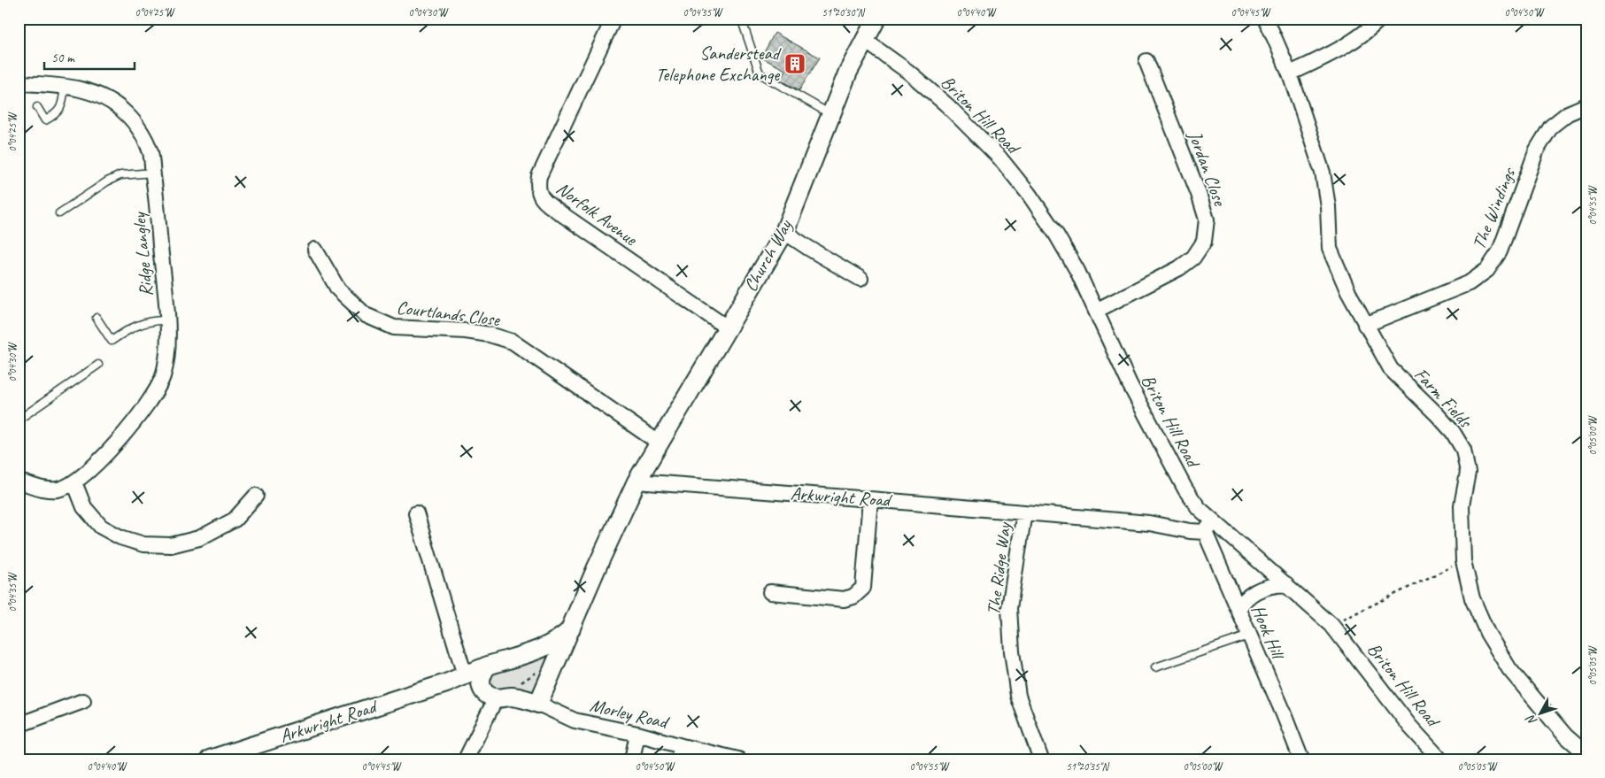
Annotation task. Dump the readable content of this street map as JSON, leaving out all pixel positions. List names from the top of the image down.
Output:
{
  "streets": {
    "street": [
      "Briton Hill Road",
      "Jordan Close",
      "The Windings",
      "Norfolk Avenue",
      "Ridge Langley",
      "Church Way",
      "Courtlands Close",
      "Farm Fields",
      "Arkwright Road",
      "The Ridge Way",
      "Hook Hill",
      "Morley Road"
    ]
  },
  "crossings": [
    ["Briton Hill Road", "Jordan Close"],
    ["Briton Hill Road", "Church Way"],
    ["The Windings", "Farm Fields"],
    ["Norfolk Avenue", "Church Way"],
    ["Church Way", "Courtlands Close"],
    ["Church Way", "Arkwright Road"],
    ["Arkwright Road", "The Ridge Way"],
    ["Arkwright Road", "Hook Hill"],
    ["Arkwright Road", "Morley Road"]
  ],
  "places": {
    "building": ["Sanderstead Telephone Exchange"]
  },
  "scale_bar": "50 m",
  "north": "bottom left",
  "coordinates": [
    "0°04'25\"W",
    "0°04'30\"W",
    "0°04'35\"W",
    "51°20'30\"N",
    "0°04'40\"W",
    "0°04'45\"W",
    "0°04'50\"W",
    "0°04'55\"W",
    "0°05'00\"W",
    "0°05'05\"W",
    "51°20'35\"N"
  ]
}
